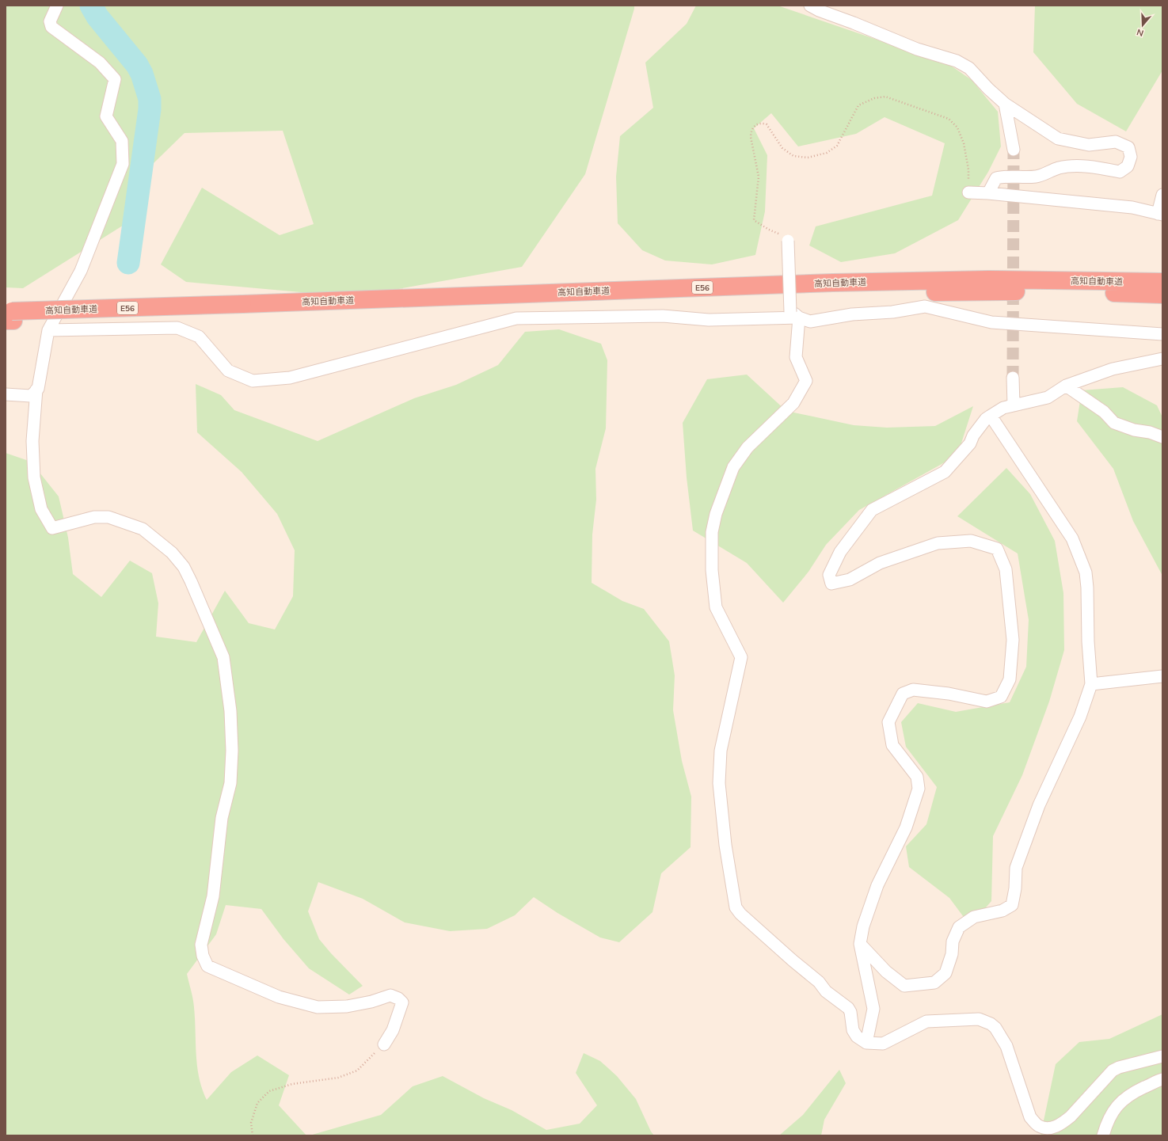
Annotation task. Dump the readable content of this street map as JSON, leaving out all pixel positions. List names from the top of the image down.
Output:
{
  "streets": {
    "highway": ["高知自動車道", "E56"]
  },
  "north": "bottom"
}
